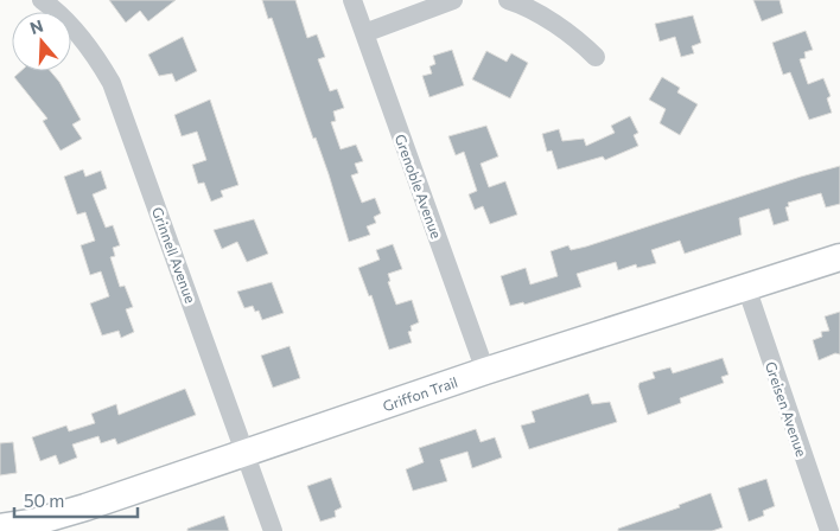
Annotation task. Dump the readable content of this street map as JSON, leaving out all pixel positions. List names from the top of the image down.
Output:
{
  "streets": {
    "street": [
      "Grenoble Avenue",
      "Grinnell Avenue",
      "Griffon Trail",
      "Greisen Avenue"
    ]
  },
  "crossings": [
    ["Grenoble Avenue", "Griffon Trail"],
    ["Grinnell Avenue", "Griffon Trail"],
    ["Griffon Trail", "Greisen Avenue"]
  ],
  "scale_bar": "50 m",
  "north": "top"
}
